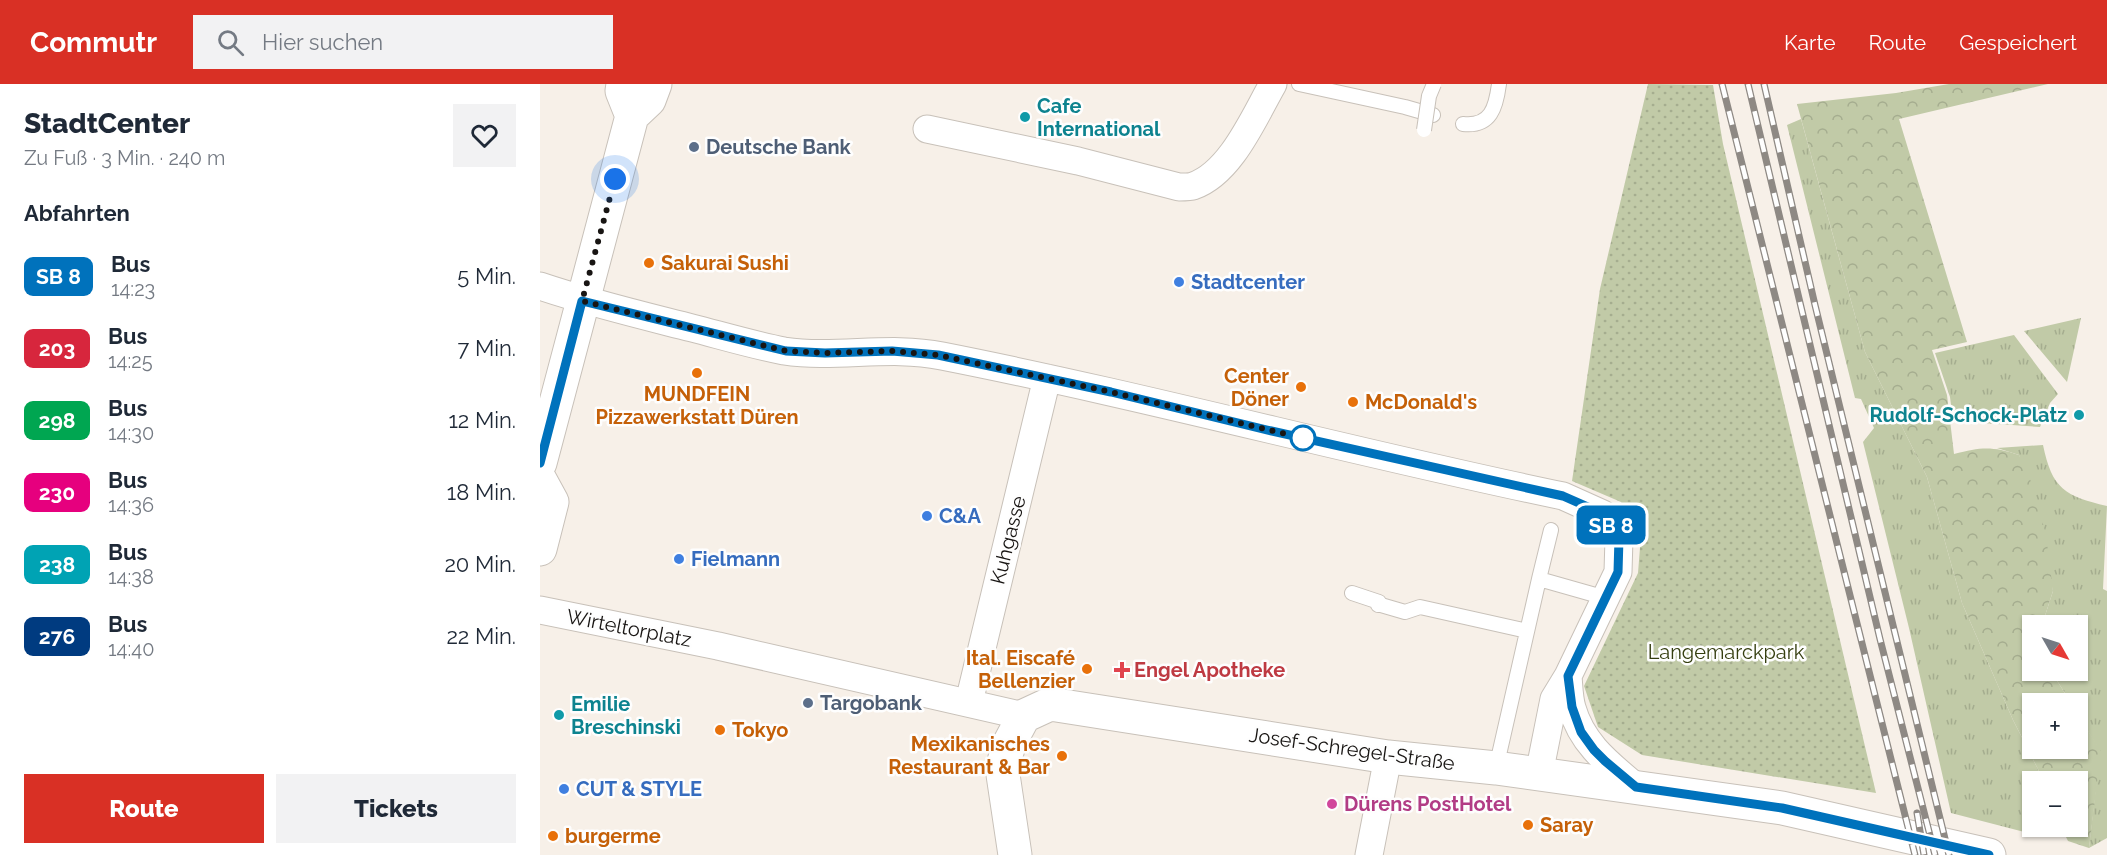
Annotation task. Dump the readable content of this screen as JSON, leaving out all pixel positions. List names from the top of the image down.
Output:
{
  "streets": {
    "street": ["Kuhgasse", "Wirteltorplatz", "Josef-Schregel-Straße"]
  },
  "crossings": [
    ["Kuhgasse", "Wirteltorplatz"]
  ],
  "parks": ["Langemarckpark"],
  "places": {
    "other": [
      "Cafe International",
      "Deutsche Bank",
      "Sakurai Sushi",
      "Stadtcenter",
      "MUNDFEIN Pizzawerkstatt Düren",
      "Center Döner",
      "McDonald's",
      "Rudolf-Schock-Platz",
      "C&A",
      "Fielmann",
      "Ital. Eiscafé Bellenzier",
      "Targobank",
      "Emilie Breschinski",
      "Tokyo",
      "Mexikanisches Restaurant & Bar",
      "CUT & STYLE",
      "Dürens PostHotel",
      "Saray",
      "burgerme"
    ],
    "health": ["Engel Apotheke"]
  },
  "north": "bottom right",
  "page": {
    "header": "Commutr",
    "search": "Hier suchen",
    "nav": ["Karte", "Route", "Gespeichert"],
    "heading": [
      ["StadtCenter", "Zu Fuß · 3 Min. · 240 m"],
      "Abfahrten"
    ],
    "on_map": "SB 8",
    "list": [
      {
        "mark": "SB 8",
        "name": "Bus",
        "note": "14:23",
        "value": "5 Min."
      },
      {
        "mark": "203",
        "name": "Bus",
        "note": "14:25",
        "value": "7 Min."
      },
      {
        "mark": "298",
        "name": "Bus",
        "note": "14:30",
        "value": "12 Min."
      },
      {
        "mark": "230",
        "name": "Bus",
        "note": "14:36",
        "value": "18 Min."
      },
      {
        "mark": "238",
        "name": "Bus",
        "note": "14:38",
        "value": "20 Min."
      },
      {
        "mark": "276",
        "name": "Bus",
        "note": "14:40",
        "value": "22 Min."
      }
    ],
    "map_buttons": ["+", "−"],
    "buttons": ["Route", "Tickets"]
  }
}
